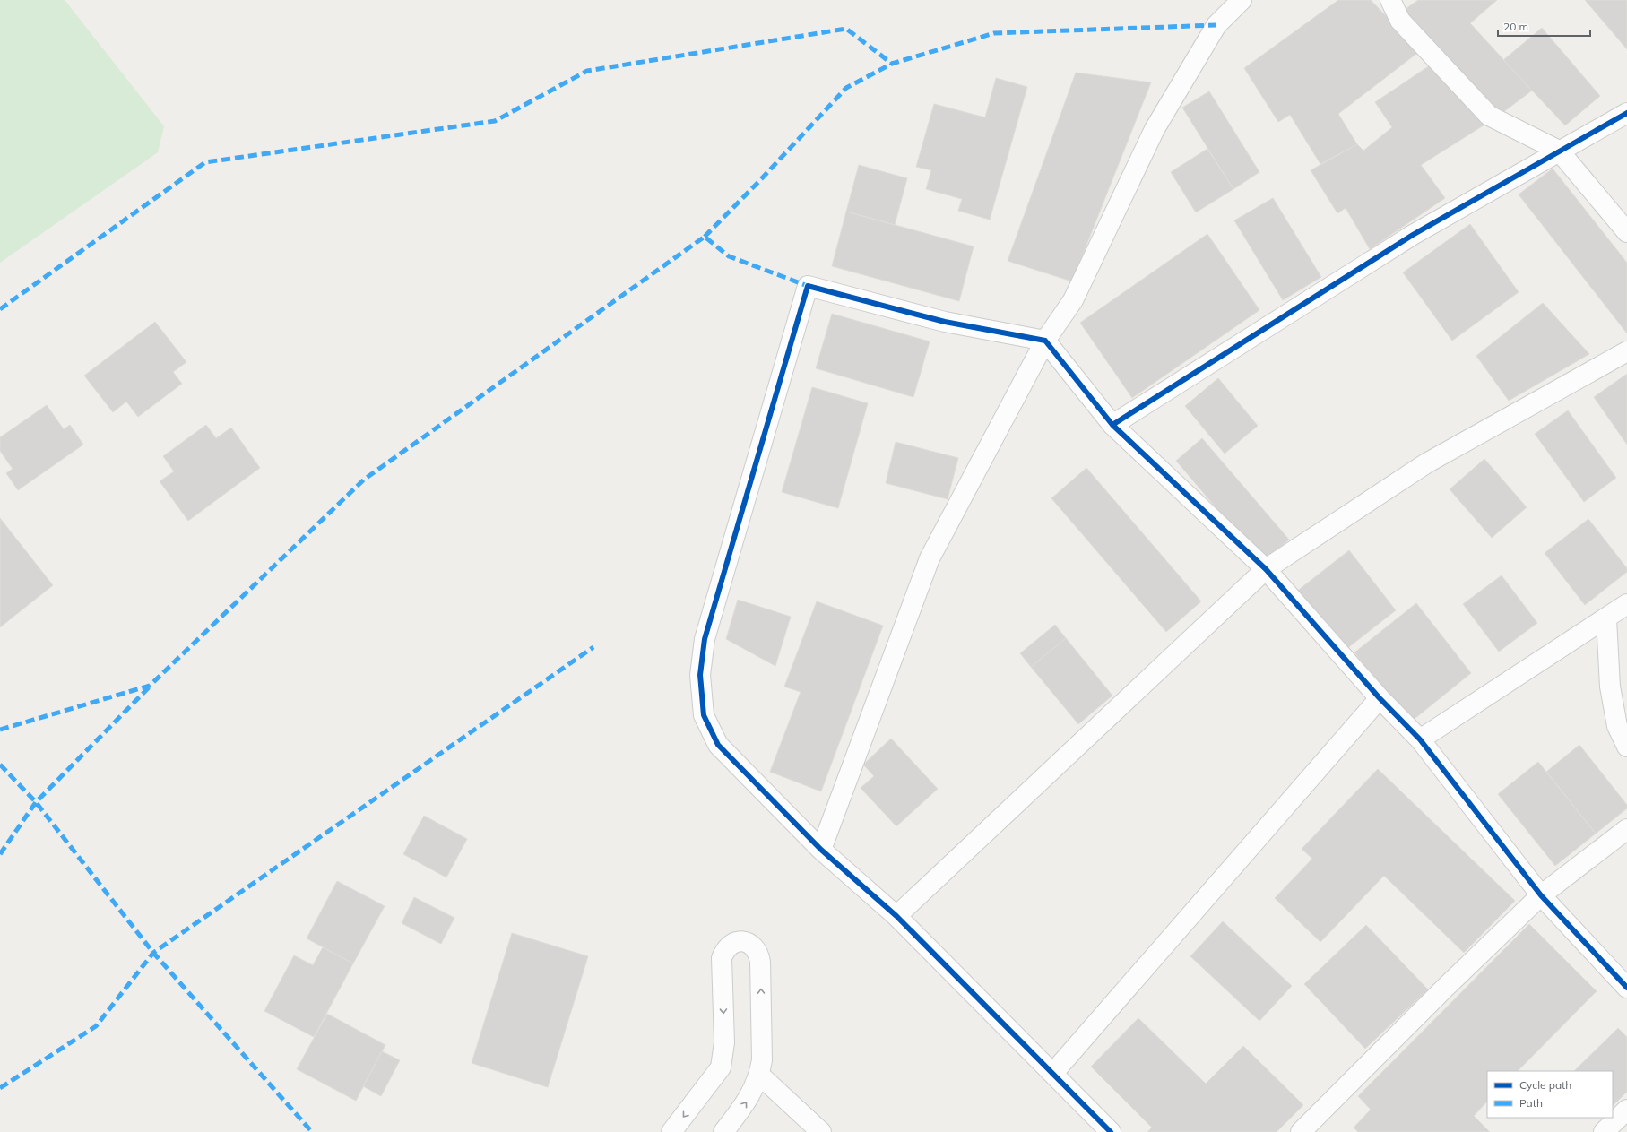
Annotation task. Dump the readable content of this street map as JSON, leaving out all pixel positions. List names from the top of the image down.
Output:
{
  "legend": ["Cycle path", "Path"],
  "scale_bar": "20 m"
}
